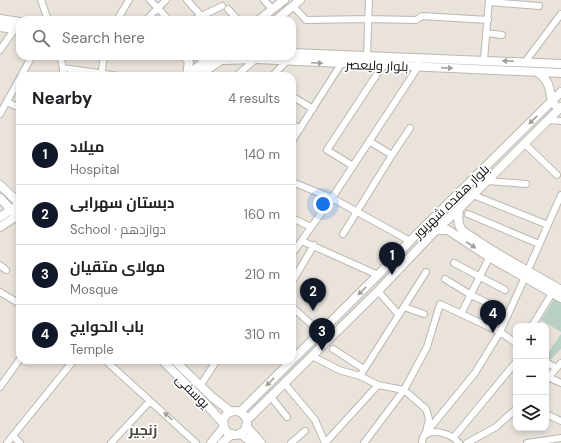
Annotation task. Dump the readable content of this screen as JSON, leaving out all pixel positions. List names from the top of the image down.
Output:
{
  "streets": {
    "main road": ["بلوار ولیعصر", "بلوار هفده شهریور", "یوسفی"]
  },
  "crossings": [
    ["بلوار هفده شهریور", "یوسفی"]
  ],
  "districts": ["زنجیر"],
  "page": {
    "search": "Search here",
    "heading": ["Nearby", "4 results"],
    "list": [
      {
        "mark": "1",
        "name": "میلاد",
        "note": "Hospital",
        "value": "140 m"
      },
      {
        "mark": "2",
        "name": "دبستان سهرابی",
        "note": "School · دوازدهم",
        "value": "160 m"
      },
      {
        "mark": "3",
        "name": "مولای متقیان",
        "note": "Mosque",
        "value": "210 m"
      },
      {
        "mark": "4",
        "name": "باب الحوایج",
        "note": "Temple",
        "value": "310 m"
      }
    ],
    "pins": [
      "1",
      "2",
      "4",
      "3"
    ],
    "map_buttons": ["+", "−"]
  }
}
